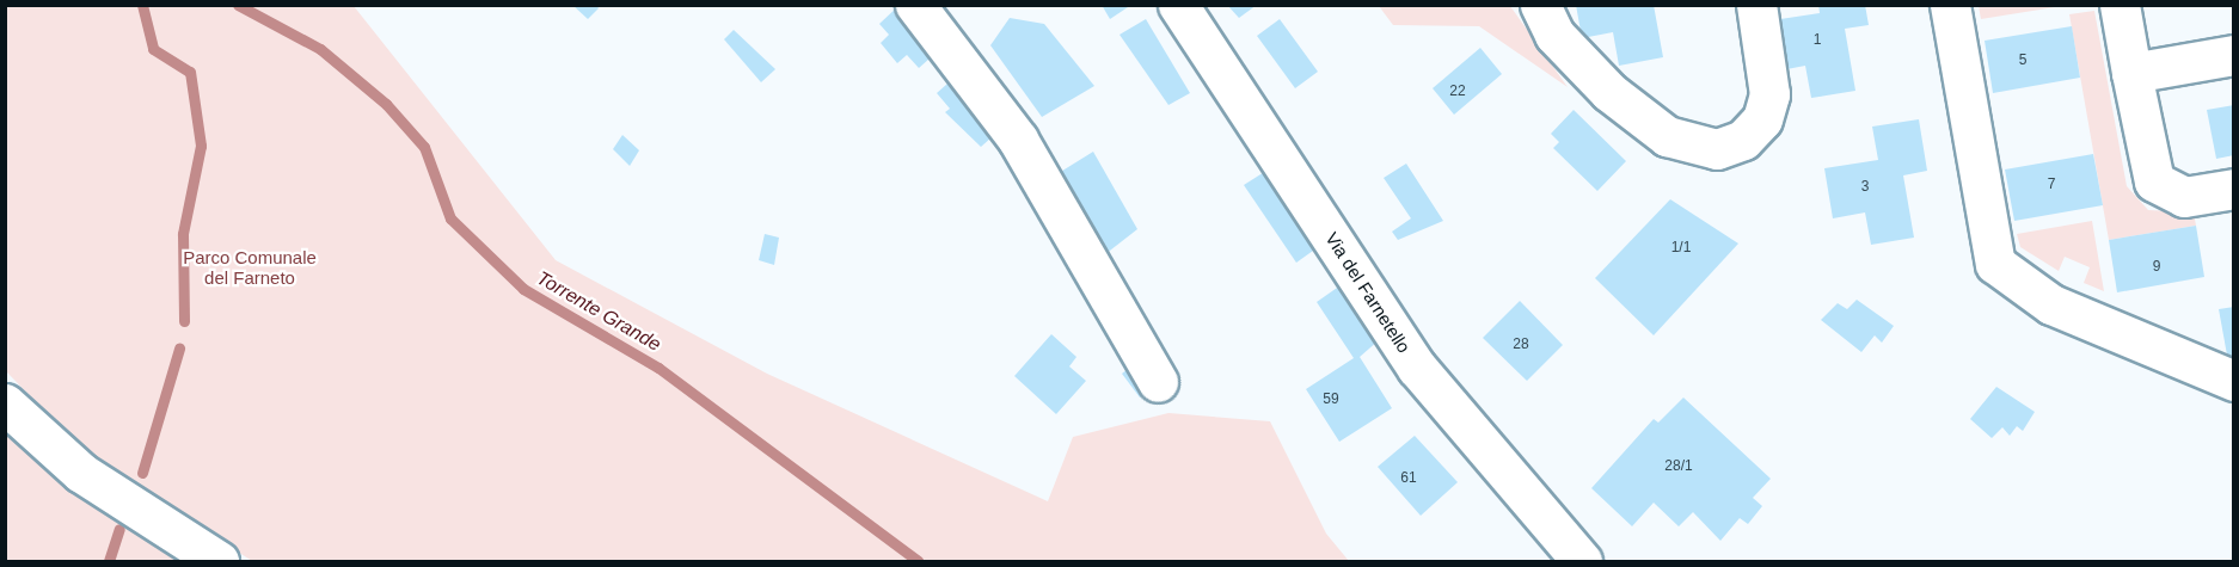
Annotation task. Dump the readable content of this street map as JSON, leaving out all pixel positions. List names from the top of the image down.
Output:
{
  "streets": {
    "street": ["Via del Farnetello"]
  },
  "water": ["Torrente Grande"],
  "parks": ["Parco Comunale del Farneto"],
  "house_numbers": [
    "1",
    "5",
    "22",
    "7",
    "3",
    "1/1",
    "9",
    "28",
    "59",
    "28/1",
    "61"
  ]
}
